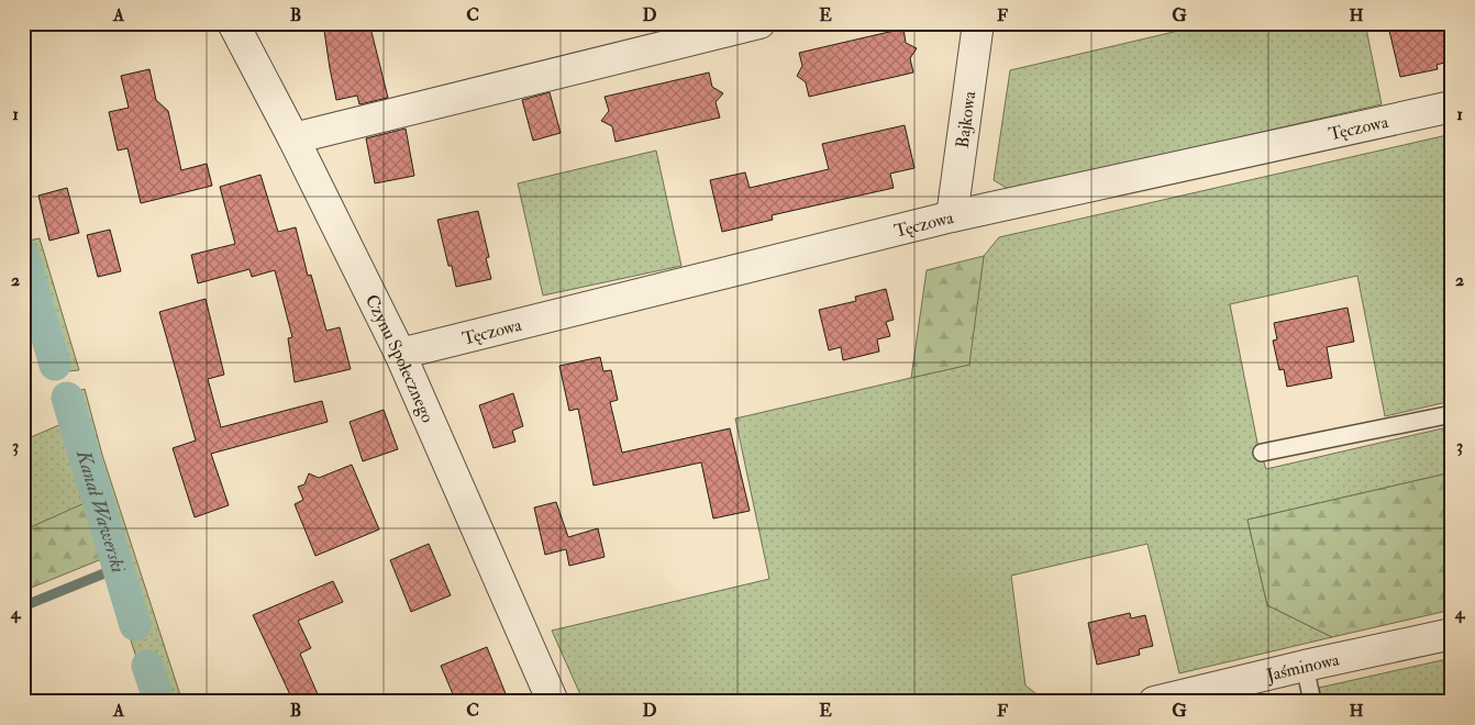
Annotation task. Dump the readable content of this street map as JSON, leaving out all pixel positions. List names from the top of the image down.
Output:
{
  "streets": {
    "street": [
      "Bajkowa",
      "Tęczowa",
      "Czynu Społecznego",
      "Jaśminowa"
    ]
  },
  "crossings": [
    ["Bajkowa", "Tęczowa"],
    ["Tęczowa", "Czynu Społecznego"]
  ],
  "water": ["Kanał Wawerski"],
  "grid": {
    "columns": [
      "A",
      "B",
      "C",
      "D",
      "E",
      "F",
      "G",
      "H"
    ],
    "rows": [
      "1",
      "2",
      "3",
      "4"
    ]
  }
}
